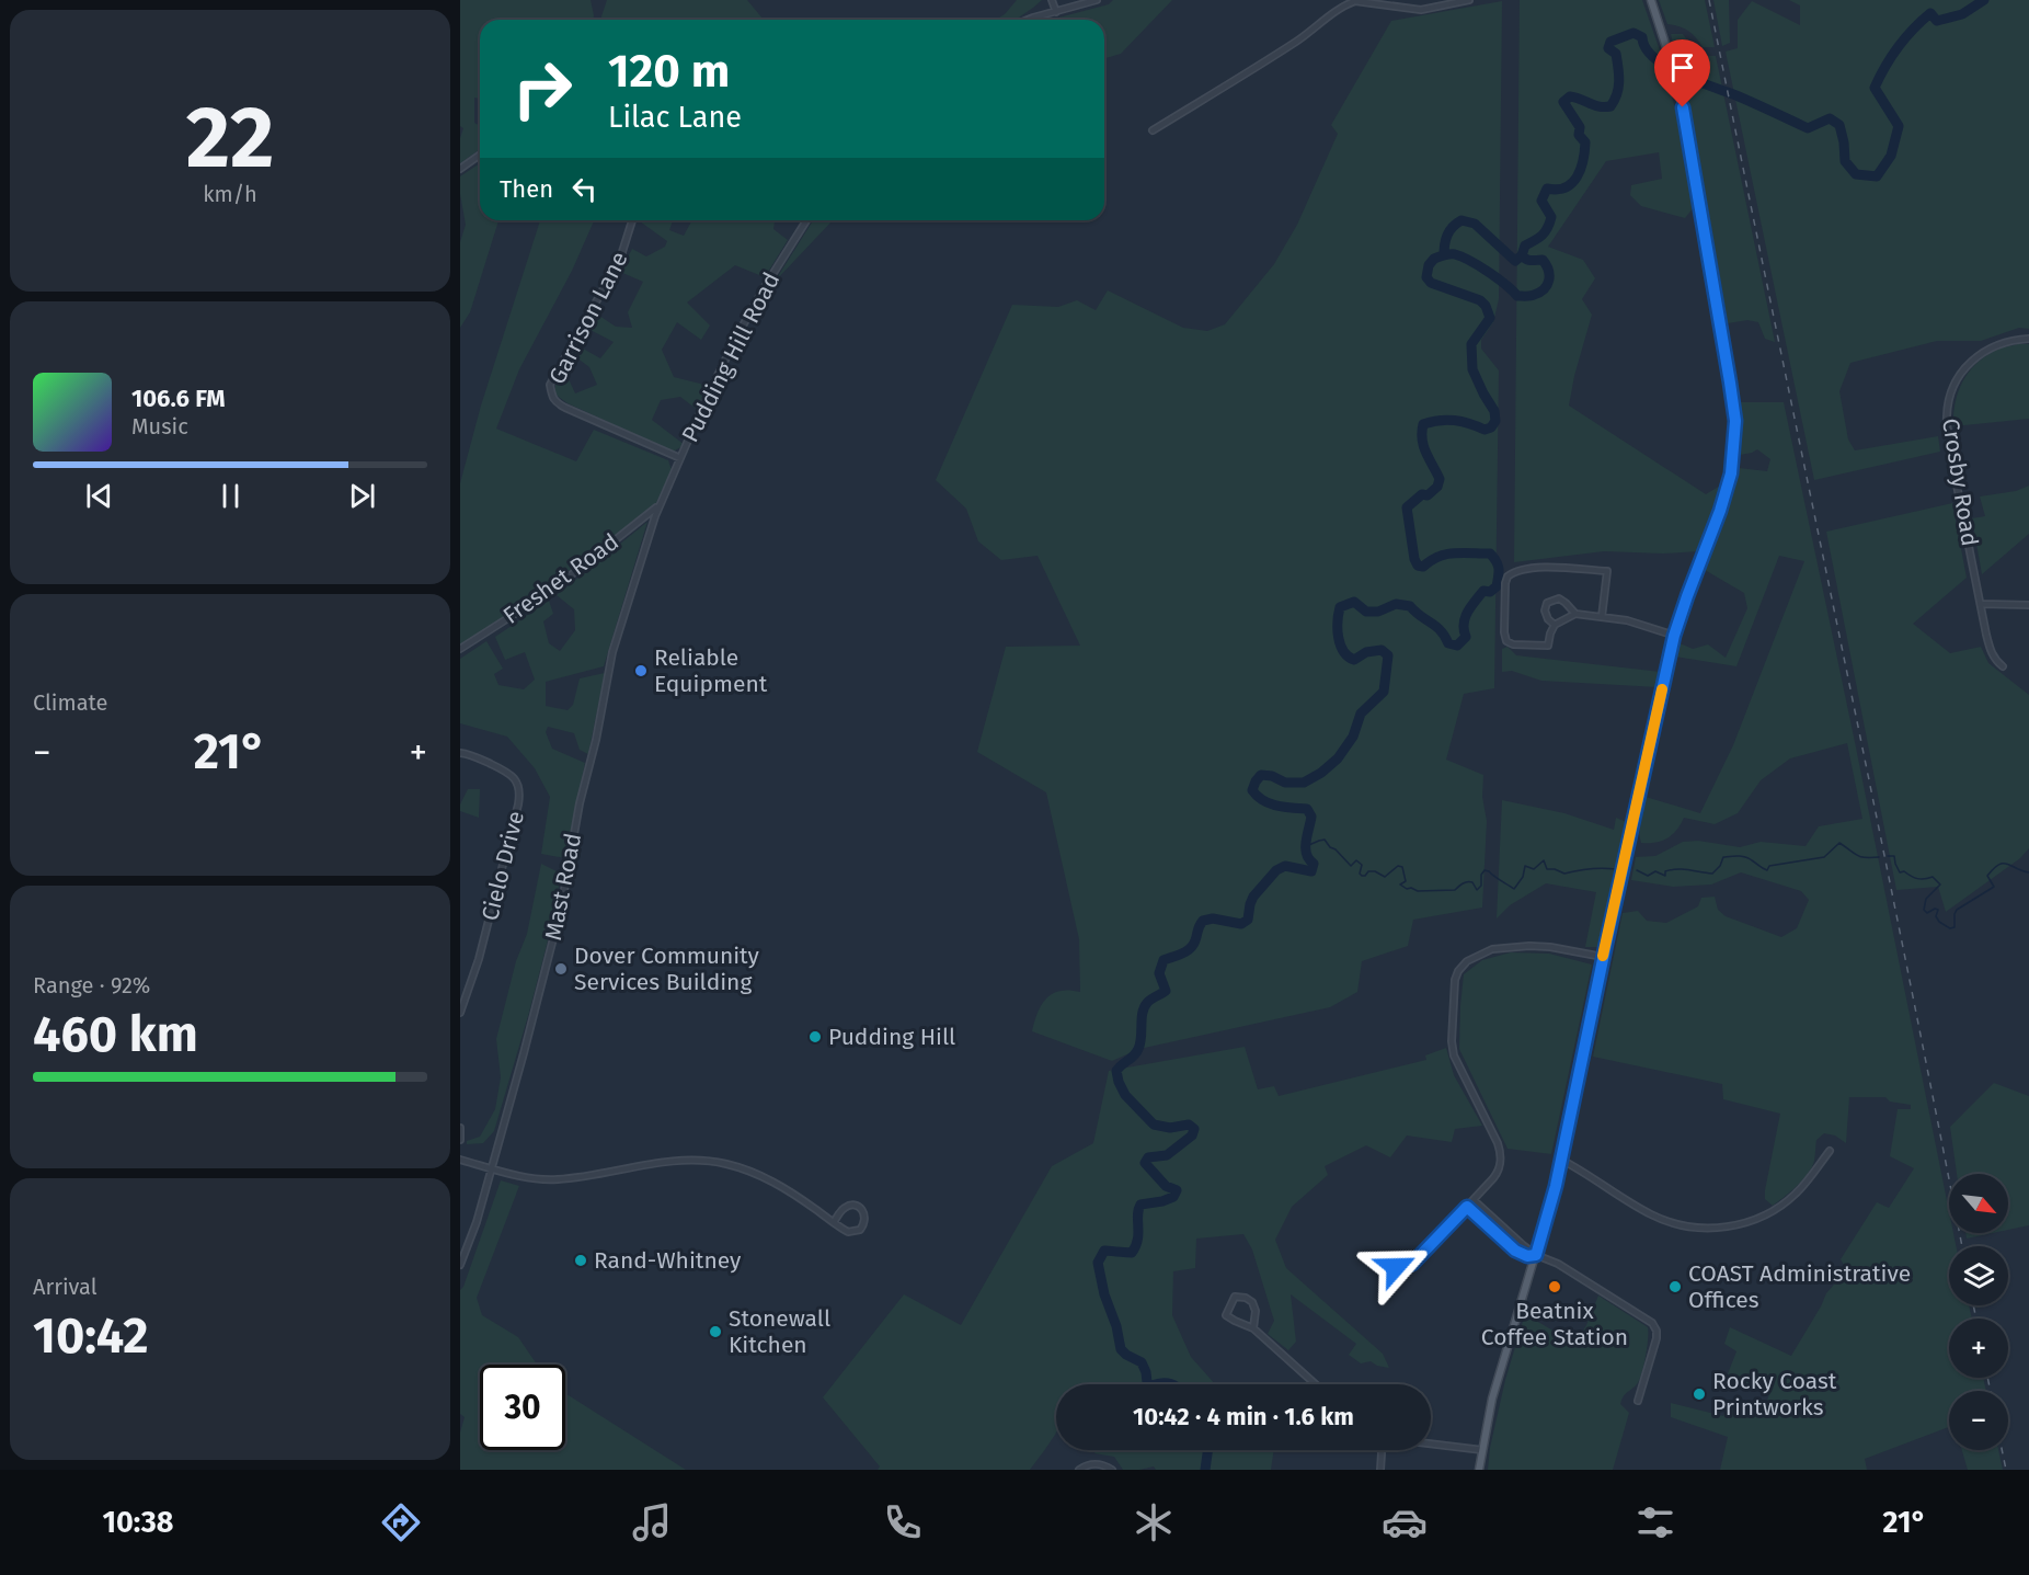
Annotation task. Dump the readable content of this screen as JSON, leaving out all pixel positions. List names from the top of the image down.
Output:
{
  "streets": {
    "street": [
      "Garrison Lane",
      "Pudding Hill Road",
      "Crosby Road",
      "Freshet Road",
      "Cielo Drive",
      "Mast Road"
    ]
  },
  "crossings": [
    ["Garrison Lane", "Pudding Hill Road"],
    ["Pudding Hill Road", "Freshet Road"],
    ["Pudding Hill Road", "Mast Road"],
    ["Freshet Road", "Mast Road"]
  ],
  "places": [
    "Reliable Equipment",
    "Dover Community Services Building",
    "Pudding Hill",
    "Rand-Whitney",
    "Beatnix Coffee Station",
    "COAST Administrative Offices",
    "Stonewall Kitchen",
    "Rocky Coast Printworks"
  ],
  "north": "bottom right",
  "page": {
    "tile": [
      ["22", "km/h"],
      "Climate",
      ["Range · 92%", "460 km"],
      ["Arrival", "10:42"]
    ],
    "turn": ["120 m", "Lilac Lane"],
    "then": "Then",
    "song": ["106.6 FM", "Music"],
    "heat": ["−", "21°", "+"],
    "map_buttons": ["+", "−"],
    "limit": "30",
    "trip": "10:42 · 4 min · 1.6 km",
    "tabs": ["10:38", "21°"]
  }
}
